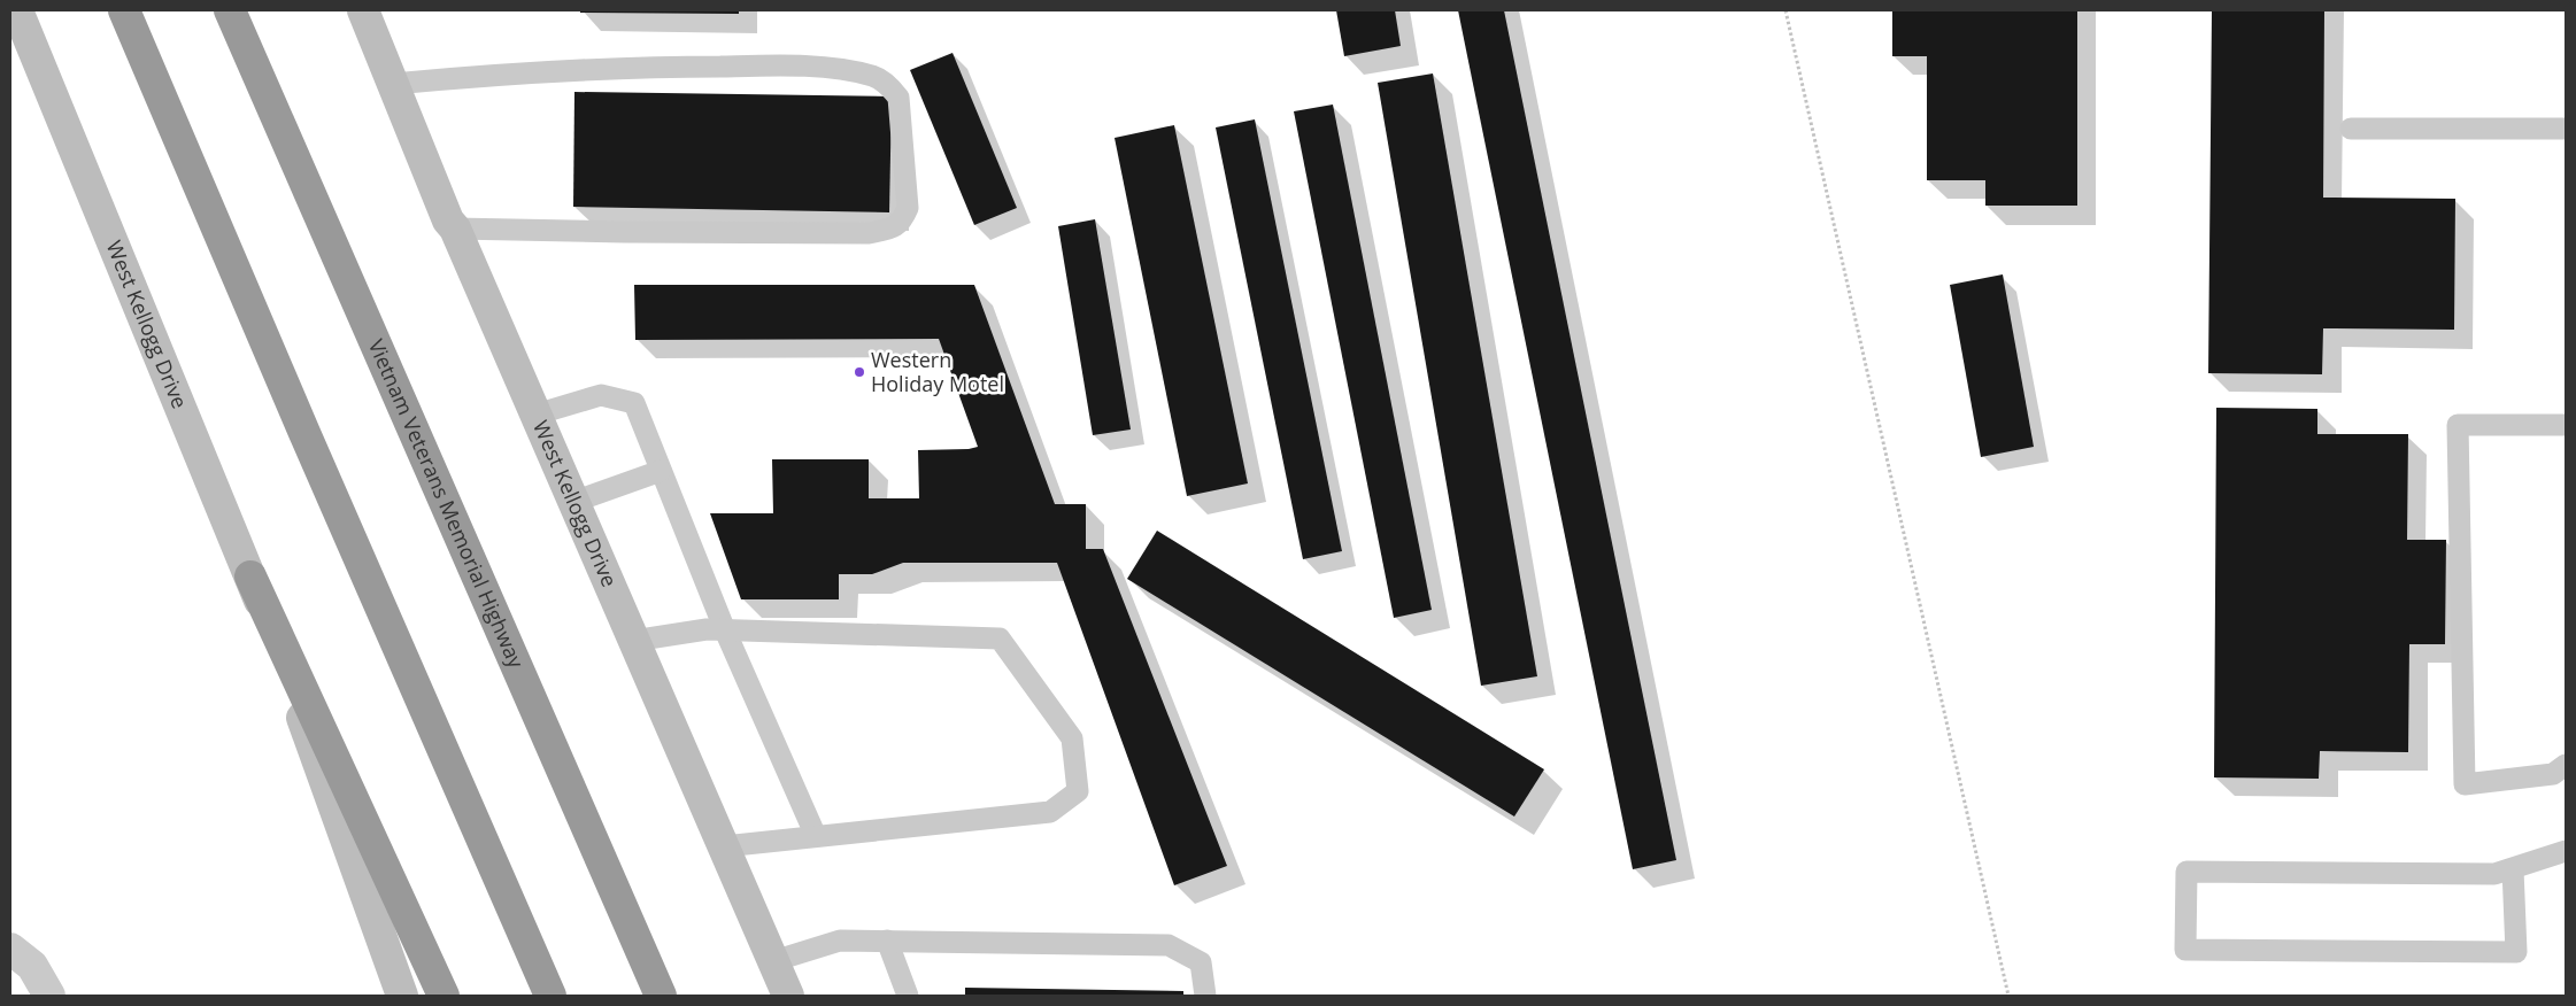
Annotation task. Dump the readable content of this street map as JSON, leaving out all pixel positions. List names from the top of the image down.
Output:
{
  "streets": {
    "highway": ["Vietnam Veterans Memorial Highway"],
    "main road": ["West Kellogg Drive"]
  },
  "places": ["Western Holiday Motel"]
}
